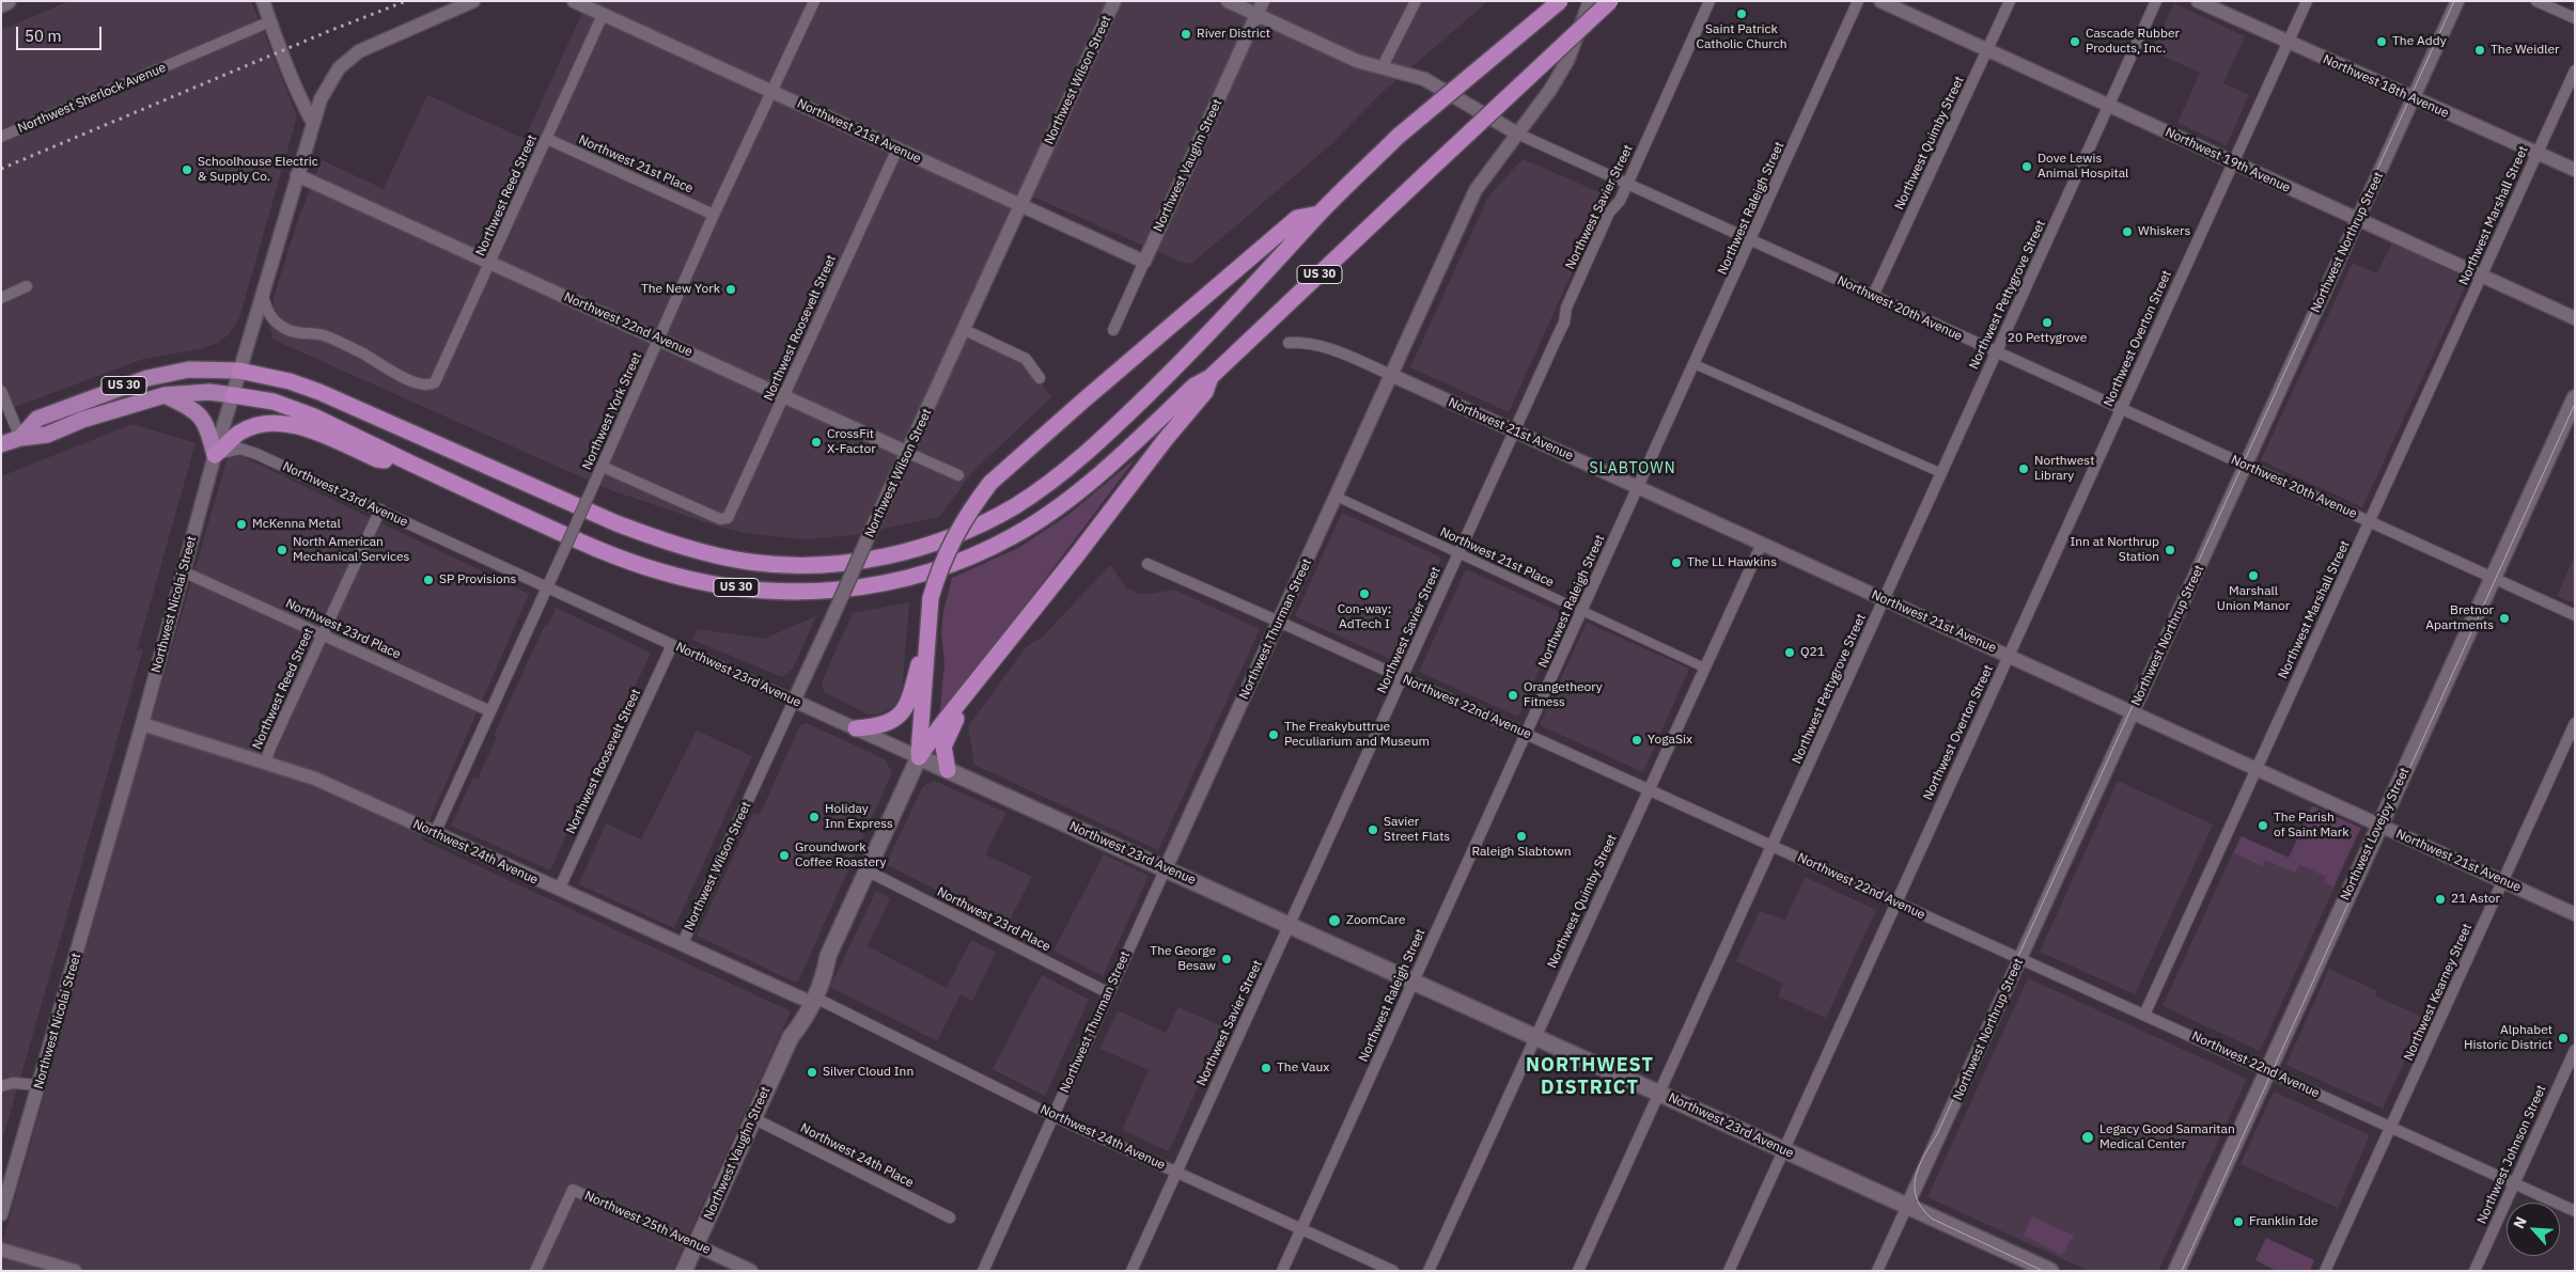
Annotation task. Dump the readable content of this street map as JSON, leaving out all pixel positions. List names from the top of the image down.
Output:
{
  "streets": {
    "highway": ["US 30"],
    "main road": ["Northwest Vaughn Street", "Northwest 23rd Avenue", "Northwest Lovejoy Street"],
    "street": [
      "Northwest Wilson Street",
      "Northwest 18th Avenue",
      "Northwest Sherlock Avenue",
      "Northwest 21st Avenue",
      "Northwest Quimby Street",
      "Northwest 19th Avenue",
      "Northwest 21st Place",
      "Northwest Reed Street",
      "Northwest Savier Street",
      "Northwest Raleigh Street",
      "Northwest Marshall Street",
      "Northwest Northrup Street",
      "Northwest Pettygrove Street",
      "Northwest 20th Avenue",
      "Northwest 22nd Avenue",
      "Northwest Roosevelt Street",
      "Northwest Overton Street",
      "Northwest York Street",
      "Northwest Nicolai Street",
      "Northwest 23rd Place",
      "Northwest Thurman Street",
      "Northwest 24th Avenue",
      "Northwest Kearney Street",
      "Northwest Johnson Street",
      "Northwest 24th Place",
      "Northwest 25th Avenue"
    ]
  },
  "crossings": [
    ["Northwest Wilson Street", "Northwest 21st Avenue"],
    ["Northwest Wilson Street", "Northwest 22nd Avenue"],
    ["Northwest Wilson Street", "Northwest 23rd Avenue"],
    ["Northwest Wilson Street", "Northwest 24th Avenue"],
    ["Northwest 18th Avenue", "Northwest Marshall Street"],
    ["Northwest 18th Avenue", "Northwest Northrup Street"],
    ["Northwest 18th Avenue", "Northwest Overton Street"],
    ["Northwest 21st Avenue", "Northwest Quimby Street"],
    ["Northwest 21st Avenue", "Northwest Vaughn Street"],
    ["Northwest 21st Avenue", "Northwest Reed Street"],
    ["Northwest 21st Avenue", "Northwest Savier Street"],
    ["Northwest 21st Avenue", "Northwest Raleigh Street"],
    ["Northwest 21st Avenue", "Northwest Marshall Street"],
    ["Northwest 21st Avenue", "Northwest Northrup Street"],
    ["Northwest 21st Avenue", "Northwest Pettygrove Street"],
    ["Northwest 21st Avenue", "Northwest Roosevelt Street"],
    ["Northwest 21st Avenue", "Northwest Overton Street"],
    ["Northwest 21st Avenue", "Northwest York Street"],
    ["Northwest 21st Avenue", "Northwest Thurman Street"],
    ["Northwest 21st Avenue", "Northwest Lovejoy Street"],
    ["Northwest 21st Avenue", "Northwest Kearney Street"],
    ["Northwest Quimby Street", "Northwest 19th Avenue"],
    ["Northwest Quimby Street", "Northwest 21st Place"],
    ["Northwest Quimby Street", "Northwest 20th Avenue"],
    ["Northwest Quimby Street", "Northwest 22nd Avenue"],
    ["Northwest Quimby Street", "Northwest 23rd Avenue"],
    ["Northwest 19th Avenue", "Northwest Marshall Street"],
    ["Northwest 19th Avenue", "Northwest Northrup Street"],
    ["Northwest 19th Avenue", "Northwest Pettygrove Street"],
    ["Northwest 19th Avenue", "Northwest Overton Street"],
    ["Northwest 21st Place", "Northwest Reed Street"],
    ["Northwest 21st Place", "Northwest Savier Street"],
    ["Northwest 21st Place", "Northwest Raleigh Street"],
    ["Northwest 21st Place", "Northwest York Street"],
    ["Northwest 21st Place", "Northwest Thurman Street"],
    ["Northwest Vaughn Street", "Northwest 20th Avenue"],
    ["Northwest Vaughn Street", "Northwest 23rd Avenue"],
    ["Northwest Vaughn Street", "Northwest 23rd Place"],
    ["Northwest Vaughn Street", "Northwest 24th Avenue"],
    ["Northwest Vaughn Street", "Northwest 24th Place"],
    ["Northwest Vaughn Street", "Northwest 25th Avenue"],
    ["Northwest Reed Street", "Northwest 22nd Avenue"],
    ["Northwest Reed Street", "Northwest 23rd Avenue"],
    ["Northwest Reed Street", "Northwest Nicolai Street"],
    ["Northwest Reed Street", "Northwest 23rd Place"],
    ["Northwest Reed Street", "Northwest 24th Avenue"],
    ["Northwest Savier Street", "Northwest 20th Avenue"],
    ["Northwest Savier Street", "Northwest 22nd Avenue"],
    ["Northwest Savier Street", "Northwest 23rd Avenue"],
    ["Northwest Savier Street", "Northwest 24th Avenue"],
    ["Northwest Raleigh Street", "Northwest 20th Avenue"],
    ["Northwest Raleigh Street", "Northwest 22nd Avenue"],
    ["Northwest Raleigh Street", "Northwest 23rd Avenue"],
    ["Northwest Raleigh Street", "Northwest 24th Avenue"],
    ["Northwest Marshall Street", "Northwest 20th Avenue"],
    ["Northwest Marshall Street", "Northwest 22nd Avenue"],
    ["Northwest Northrup Street", "Northwest 20th Avenue"],
    ["Northwest Northrup Street", "Northwest 22nd Avenue"],
    ["Northwest Northrup Street", "Northwest 23rd Avenue"],
    ["US 30", "Northwest Nicolai Street"],
    ["Northwest Pettygrove Street", "Northwest 20th Avenue"],
    ["Northwest Pettygrove Street", "Northwest 22nd Avenue"],
    ["Northwest Pettygrove Street", "Northwest 23rd Avenue"],
    ["Northwest 20th Avenue", "Northwest Overton Street"],
    ["Northwest 20th Avenue", "Northwest Thurman Street"],
    ["Northwest 20th Avenue", "Northwest Lovejoy Street"],
    ["Northwest 22nd Avenue", "Northwest Roosevelt Street"],
    ["Northwest 22nd Avenue", "Northwest Overton Street"],
    ["Northwest 22nd Avenue", "Northwest York Street"],
    ["Northwest 22nd Avenue", "Northwest Nicolai Street"],
    ["Northwest 22nd Avenue", "Northwest Thurman Street"],
    ["Northwest 22nd Avenue", "Northwest Lovejoy Street"],
    ["Northwest 22nd Avenue", "Northwest Kearney Street"],
    ["Northwest 22nd Avenue", "Northwest Johnson Street"],
    ["Northwest Roosevelt Street", "Northwest York Street"],
    ["Northwest Roosevelt Street", "Northwest 23rd Avenue"],
    ["Northwest Roosevelt Street", "Northwest 24th Avenue"],
    ["Northwest Overton Street", "Northwest 23rd Avenue"],
    ["Northwest York Street", "Northwest 23rd Avenue"],
    ["Northwest York Street", "Northwest 23rd Place"],
    ["Northwest York Street", "Northwest 24th Avenue"],
    ["Northwest 23rd Avenue", "Northwest Nicolai Street"],
    ["Northwest 23rd Avenue", "Northwest Thurman Street"],
    ["Northwest Nicolai Street", "Northwest 23rd Place"],
    ["Northwest Nicolai Street", "Northwest 24th Avenue"],
    ["Northwest 23rd Place", "Northwest Thurman Street"],
    ["Northwest Thurman Street", "Northwest 24th Avenue"]
  ],
  "districts": ["SLABTOWN", "NORTHWEST DISTRICT"],
  "places": [
    "Saint Patrick Catholic Church",
    "River District",
    "Cascade Rubber Products, Inc.",
    "The Addy",
    "The Weidler",
    "Dove Lewis Animal Hospital",
    "Schoolhouse Electric & Supply Co.",
    "Whiskers",
    "The New York",
    "20 Pettygrove",
    "CrossFit X-Factor",
    "Northwest Library",
    "McKenna Metal",
    "North American Mechanical Services",
    "Inn at Northrup Station",
    "The LL Hawkins",
    "Marshall Union Manor",
    "SP Provisions",
    "Con-way: AdTech I",
    "Bretnor Apartments",
    "Q21",
    "Orangetheory Fitness",
    "The Freakybuttrue Peculiarium and Museum",
    "YogaSix",
    "Holiday Inn Express",
    "The Parish of Saint Mark",
    "Savier Street Flats",
    "Raleigh Slabtown",
    "Groundwork Coffee Roastery",
    "21 Astor",
    "ZoomCare",
    "The George Besaw",
    "Alphabet Historic District",
    "The Vaux",
    "Silver Cloud Inn",
    "Legacy Good Samaritan Medical Center",
    "Franklin Ide"
  ],
  "scale_bar": "50 m",
  "north": "top left"
}
